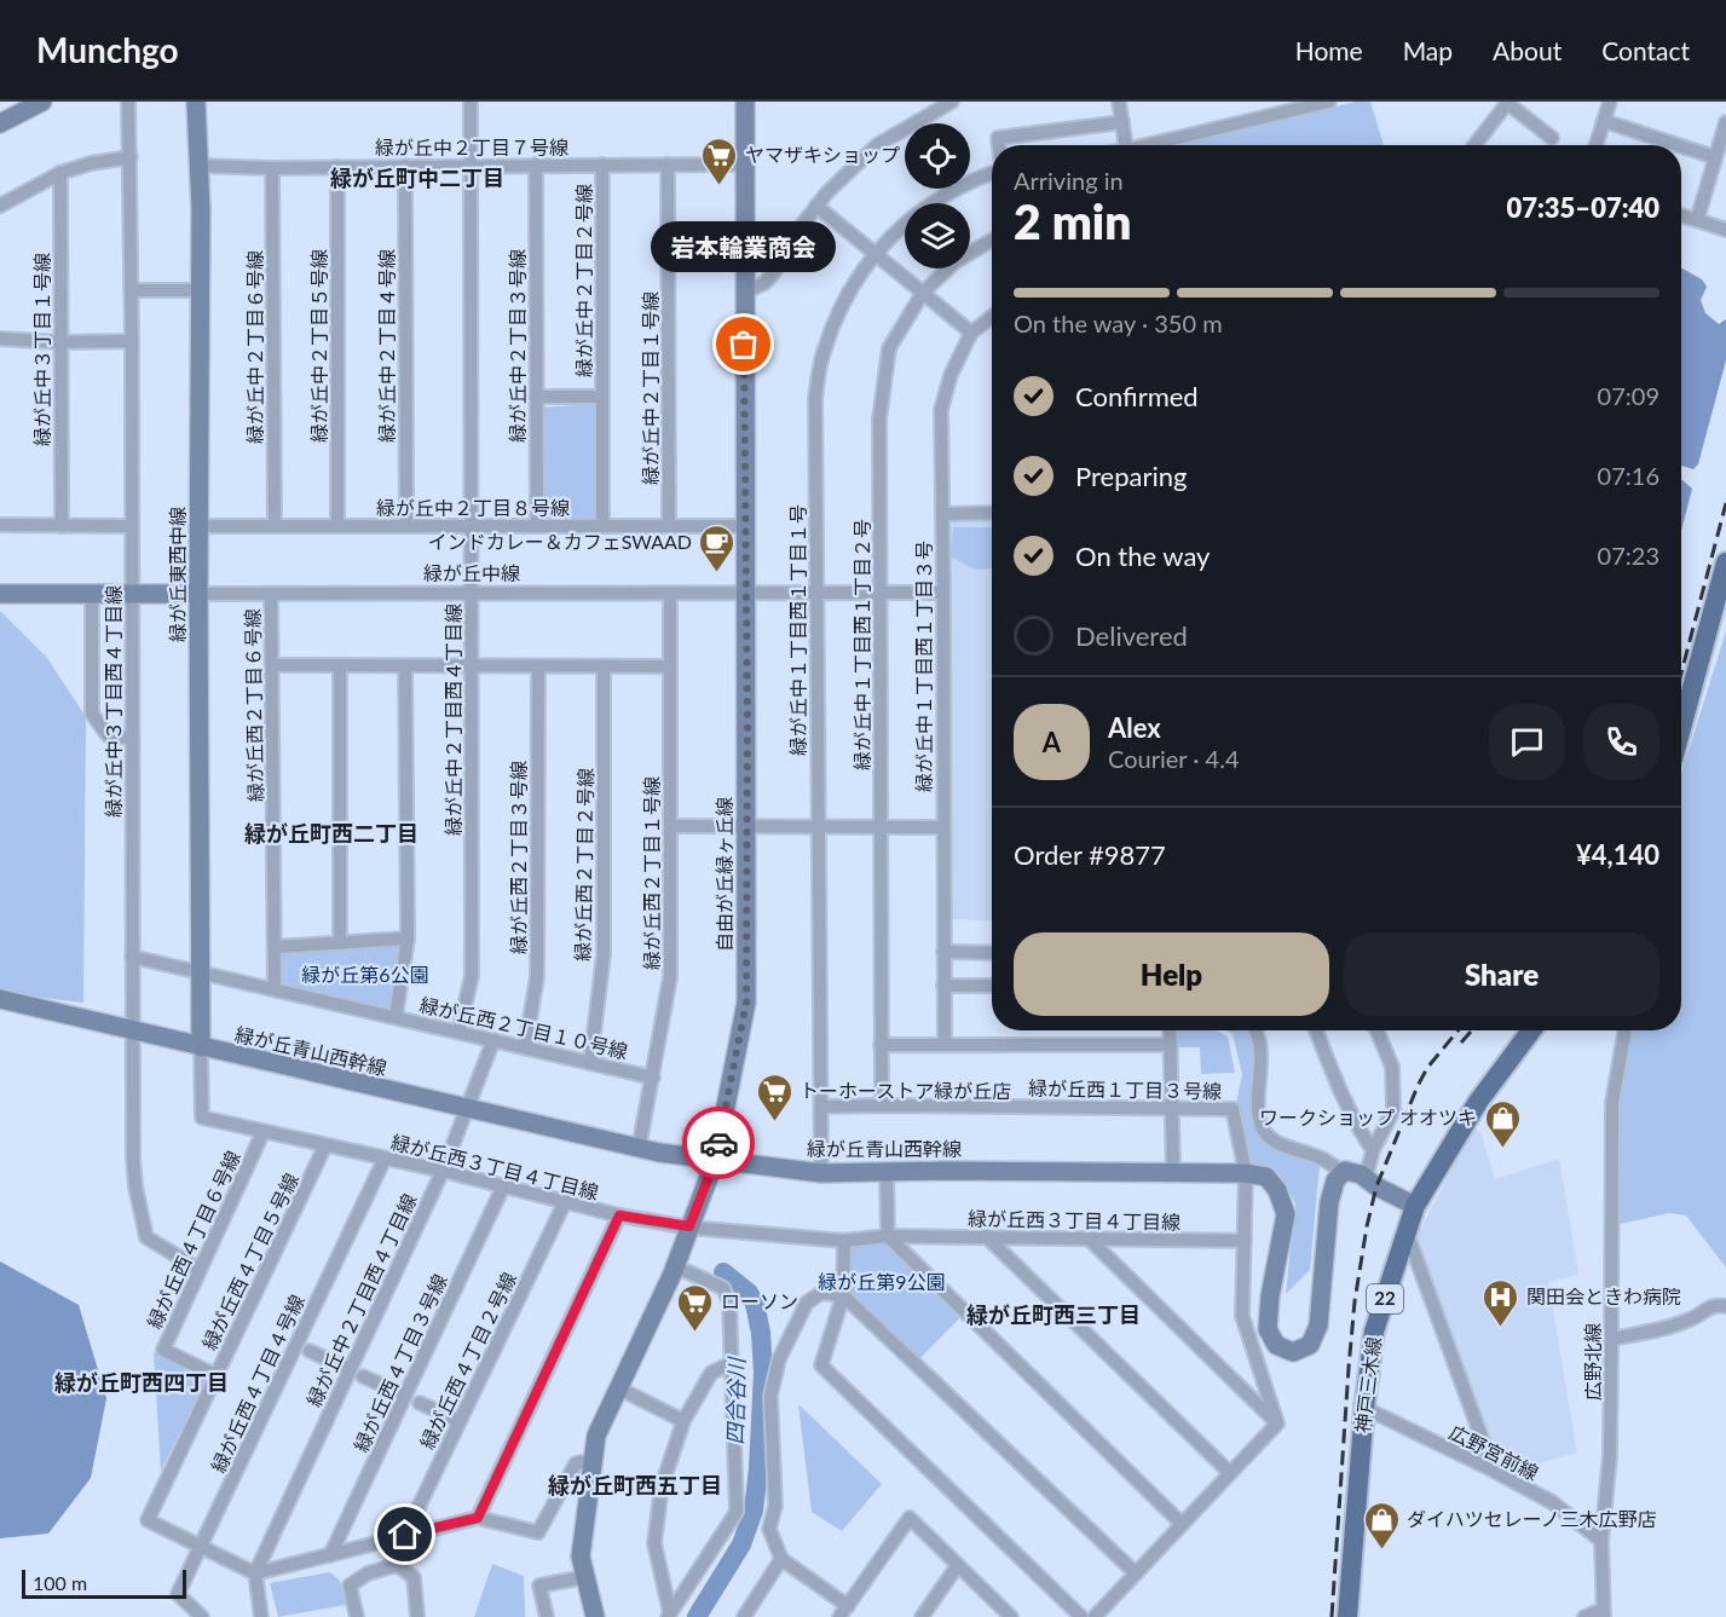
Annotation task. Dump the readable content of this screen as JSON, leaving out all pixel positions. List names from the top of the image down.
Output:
{
  "streets": {
    "main road": ["22", "神戸三木線"],
    "street": [
      "緑が丘中２丁目７号線",
      "緑が丘中２丁目２号線",
      "緑が丘中２丁目５号線",
      "緑が丘中２丁目４号線",
      "緑が丘中２丁目３号線",
      "緑が丘中２丁目６号線",
      "緑が丘中３丁目１号線",
      "緑が丘中２丁目１号線",
      "緑が丘中２丁目８号線",
      "緑が丘中線",
      "緑が丘東西中線",
      "緑が丘中１丁目西１丁目１号",
      "緑が丘中１丁目西１丁目２号",
      "緑が丘中１丁目西１丁目３号",
      "緑が丘中３丁目西４丁目線",
      "緑が丘西２丁目６号線",
      "緑が丘中２丁目西４丁目線",
      "緑が丘西２丁目３号線",
      "緑が丘西２丁目２号線",
      "緑が丘西２丁目１号線",
      "自由が丘緑ヶ丘線",
      "緑が丘西２丁目１０号線",
      "緑が丘青山西幹線",
      "緑が丘西１丁目３号線",
      "緑が丘西３丁目４丁目線",
      "緑が丘西４丁目６号線",
      "緑が丘西４丁目５号線",
      "緑が丘西４丁目２号線",
      "広野北線",
      "緑が丘西４丁目３号線",
      "緑が丘西４丁目４号線",
      "広野宮前線"
    ]
  },
  "crossings": [
    ["緑が丘中２丁目７号線", "緑が丘中２丁目２号線"],
    ["緑が丘中２丁目７号線", "緑が丘中２丁目５号線"],
    ["緑が丘中２丁目７号線", "緑が丘中２丁目４号線"],
    ["緑が丘中２丁目７号線", "緑が丘中２丁目３号線"],
    ["緑が丘中２丁目７号線", "緑が丘中２丁目６号線"],
    ["緑が丘中２丁目７号線", "緑が丘中２丁目１号線"],
    ["緑が丘中２丁目７号線", "緑が丘東西中線"],
    ["緑が丘中２丁目７号線", "緑が丘中２丁目西４丁目線"],
    ["緑が丘中２丁目７号線", "自由が丘緑ヶ丘線"],
    ["緑が丘中２丁目２号線", "緑が丘中２丁目３号線"],
    ["緑が丘中２丁目２号線", "緑が丘中２丁目８号線"],
    ["緑が丘中２丁目５号線", "緑が丘中２丁目８号線"],
    ["緑が丘中２丁目４号線", "緑が丘中２丁目８号線"],
    ["緑が丘中２丁目３号線", "緑が丘中２丁目８号線"],
    ["緑が丘中２丁目６号線", "緑が丘中２丁目８号線"],
    ["緑が丘中２丁目１号線", "緑が丘中２丁目８号線"],
    ["緑が丘中２丁目８号線", "緑が丘東西中線"],
    ["緑が丘中２丁目８号線", "緑が丘中２丁目西４丁目線"],
    ["緑が丘中２丁目８号線", "自由が丘緑ヶ丘線"],
    ["緑が丘中線", "緑が丘東西中線"],
    ["緑が丘中線", "緑が丘中１丁目西１丁目１号"],
    ["緑が丘中線", "緑が丘中１丁目西１丁目２号"],
    ["緑が丘中線", "緑が丘中１丁目西１丁目３号"],
    ["緑が丘中線", "緑が丘中３丁目西４丁目線"],
    ["緑が丘中線", "緑が丘西２丁目６号線"],
    ["緑が丘中線", "緑が丘中２丁目西４丁目線"],
    ["緑が丘中線", "緑が丘西２丁目１号線"],
    ["緑が丘中線", "自由が丘緑ヶ丘線"],
    ["緑が丘東西中線", "緑が丘西２丁目１０号線"],
    ["緑が丘東西中線", "緑が丘青山西幹線"],
    ["緑が丘東西中線", "緑が丘西３丁目４丁目線"],
    ["緑が丘中１丁目西１丁目１号", "緑が丘青山西幹線"],
    ["緑が丘中１丁目西１丁目１号", "緑が丘西１丁目３号線"],
    ["緑が丘中１丁目西１丁目２号", "緑が丘西１丁目３号線"],
    ["緑が丘中３丁目西４丁目線", "緑が丘西２丁目１０号線"],
    ["緑が丘中３丁目西４丁目線", "緑が丘青山西幹線"],
    ["緑が丘中３丁目西４丁目線", "緑が丘西４丁目６号線"],
    ["緑が丘西２丁目６号線", "緑が丘西２丁目１０号線"],
    ["緑が丘中２丁目西４丁目線", "緑が丘西２丁目１０号線"],
    ["緑が丘中２丁目西４丁目線", "緑が丘青山西幹線"],
    ["緑が丘中２丁目西４丁目線", "緑が丘西３丁目４丁目線"],
    ["緑が丘中２丁目西４丁目線", "緑が丘西４丁目５号線"],
    ["緑が丘西２丁目３号線", "緑が丘西２丁目１０号線"],
    ["緑が丘西２丁目２号線", "緑が丘西２丁目１０号線"],
    ["緑が丘西２丁目１号線", "緑が丘西２丁目１０号線"],
    ["緑が丘西２丁目１号線", "緑が丘青山西幹線"],
    ["自由が丘緑ヶ丘線", "緑が丘青山西幹線"],
    ["自由が丘緑ヶ丘線", "緑が丘西３丁目４丁目線"],
    ["緑が丘青山西幹線", "緑が丘西１丁目３号線"],
    ["緑が丘青山西幹線", "緑が丘西３丁目４丁目線"],
    ["緑が丘西３丁目４丁目線", "緑が丘西４丁目６号線"],
    ["緑が丘西３丁目４丁目線", "緑が丘西４丁目５号線"],
    ["緑が丘西３丁目４丁目線", "緑が丘西４丁目２号線"],
    ["緑が丘西３丁目４丁目線", "緑が丘西４丁目３号線"],
    ["緑が丘西３丁目４丁目線", "緑が丘西４丁目４号線"],
    ["緑が丘西４丁目６号線", "緑が丘西４丁目５号線"],
    ["緑が丘西４丁目５号線", "緑が丘西４丁目４号線"],
    ["広野北線", "広野宮前線"],
    ["神戸三木線", "広野宮前線"]
  ],
  "districts": [
    "緑が丘町中二丁目",
    "緑が丘町西二丁目",
    "緑が丘町西三丁目",
    "緑が丘町西四丁目",
    "緑が丘町西五丁目"
  ],
  "water": ["四合谷川"],
  "parks": ["緑が丘第6公園", "緑が丘第9公園"],
  "places": {
    "supermarket": ["ヤマザキショップ", "トーホーストア緑が丘店", "ローソン"],
    "other": ["岩本輪業商会"],
    "cafe": ["インドカレー＆カフェSWAAD"],
    "shop": ["ワークショップ オオツキ", "ダイハツセレーノ三木広野店"],
    "hospital": ["関田会ときわ病院"]
  },
  "scale_bar": "100 m",
  "page": {
    "header": "Munchgo",
    "nav": [
      "Home",
      "Map",
      "About",
      "Contact"
    ],
    "heading": ["2 min", "Arriving in", "07:35–07:40"],
    "panel": [
      "Alex",
      "Courier · 4.4",
      "Order #9877",
      "¥4,140"
    ],
    "bubble": "岩本輪業商会",
    "bar": "On the way · 350 m",
    "list": [
      ["Confirmed", "07:09"],
      ["Preparing", "07:16"],
      ["On the way", "07:23"],
      "Delivered"
    ],
    "round": "A",
    "buttons": ["Help", "Share"],
    "scale": "100 m"
  }
}
